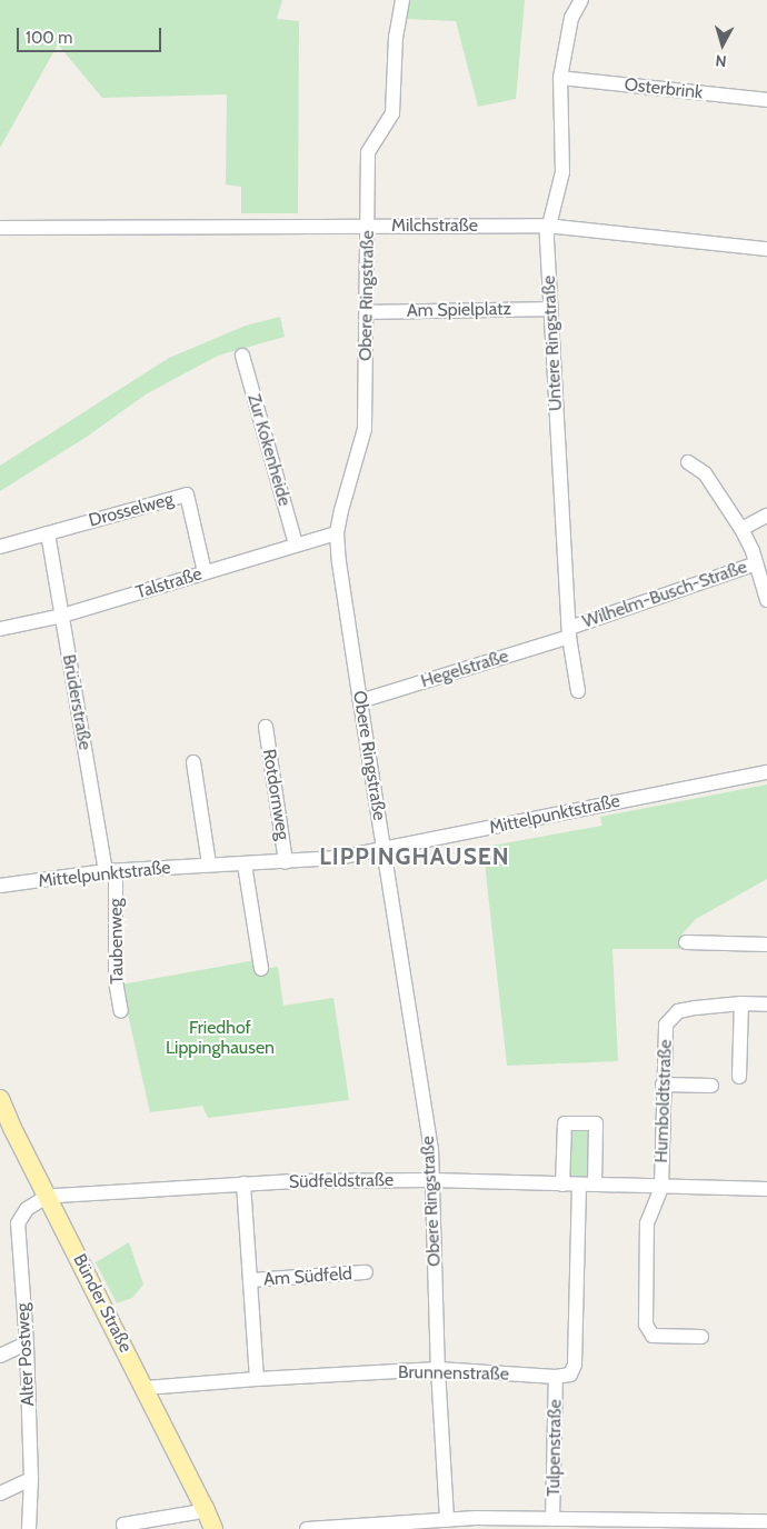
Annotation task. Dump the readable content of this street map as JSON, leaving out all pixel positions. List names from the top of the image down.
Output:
{
  "streets": {
    "main road": ["Bünder Straße"],
    "street": [
      "Osterbrink",
      "Milchstraße",
      "Obere Ringstraße",
      "Am Spielplatz",
      "Untere Ringstraße",
      "Zur Kokenheide",
      "Drosselweg",
      "Talstraße",
      "Wilhelm-Busch-Straße",
      "Hegelstraße",
      "Brüderstraße",
      "Rotdornweg",
      "Mittelpunktstraße",
      "Taubenweg",
      "Humboldtstraße",
      "Südfeldstraße",
      "Am Südfeld",
      "Alter Postweg",
      "Brunnenstraße",
      "Tulpenstraße"
    ]
  },
  "crossings": [
    ["Osterbrink", "Untere Ringstraße"],
    ["Milchstraße", "Obere Ringstraße"],
    ["Milchstraße", "Untere Ringstraße"],
    ["Obere Ringstraße", "Am Spielplatz"],
    ["Obere Ringstraße", "Talstraße"],
    ["Obere Ringstraße", "Hegelstraße"],
    ["Obere Ringstraße", "Mittelpunktstraße"],
    ["Obere Ringstraße", "Südfeldstraße"],
    ["Obere Ringstraße", "Brunnenstraße"],
    ["Am Spielplatz", "Untere Ringstraße"],
    ["Untere Ringstraße", "Wilhelm-Busch-Straße"],
    ["Untere Ringstraße", "Hegelstraße"],
    ["Zur Kokenheide", "Talstraße"],
    ["Drosselweg", "Talstraße"],
    ["Drosselweg", "Brüderstraße"],
    ["Talstraße", "Brüderstraße"],
    ["Wilhelm-Busch-Straße", "Hegelstraße"],
    ["Brüderstraße", "Mittelpunktstraße"],
    ["Brüderstraße", "Taubenweg"],
    ["Rotdornweg", "Mittelpunktstraße"],
    ["Mittelpunktstraße", "Taubenweg"],
    ["Humboldtstraße", "Südfeldstraße"],
    ["Südfeldstraße", "Am Südfeld"],
    ["Südfeldstraße", "Bünder Straße"],
    ["Südfeldstraße", "Alter Postweg"],
    ["Am Südfeld", "Brunnenstraße"],
    ["Bünder Straße", "Alter Postweg"],
    ["Bünder Straße", "Brunnenstraße"],
    ["Brunnenstraße", "Tulpenstraße"]
  ],
  "districts": ["LIPPINGHAUSEN"],
  "parks": ["Friedhof Lippinghausen"],
  "scale_bar": "100 m",
  "north": "bottom"
}
